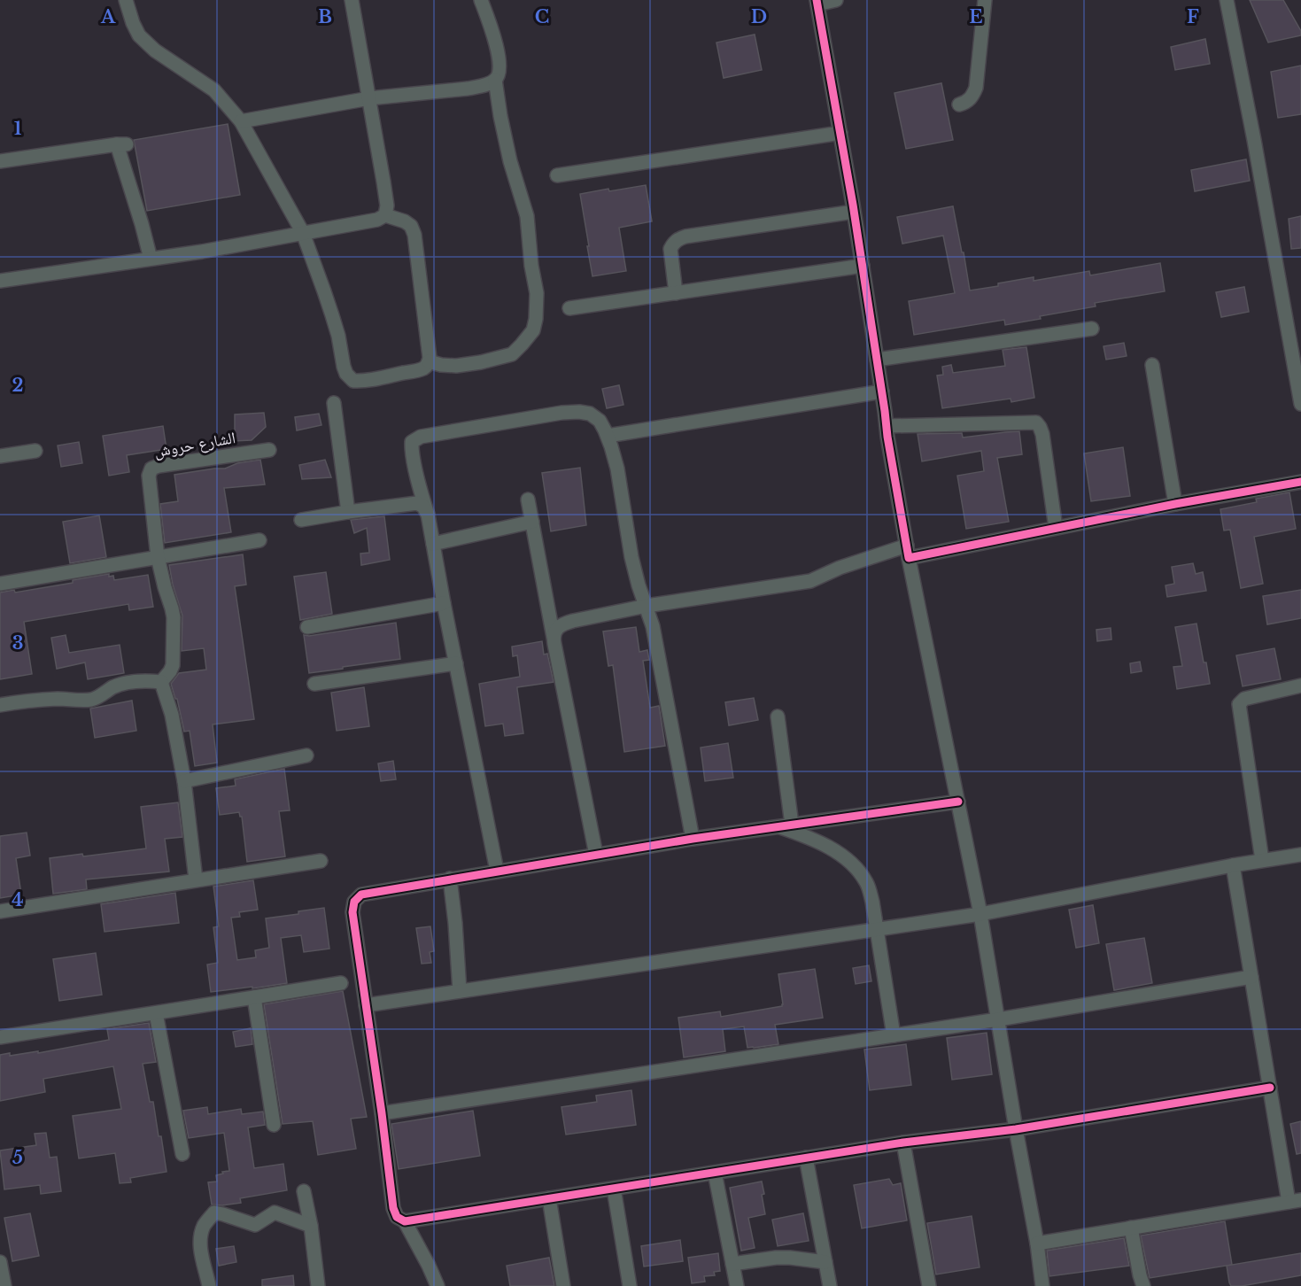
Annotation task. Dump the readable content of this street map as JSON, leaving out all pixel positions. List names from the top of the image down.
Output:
{
  "streets": {
    "street": ["الشارع حروش"]
  },
  "grid": {
    "columns": [
      "A",
      "B",
      "C",
      "D",
      "E",
      "F"
    ],
    "rows": [
      "1",
      "2",
      "3",
      "4",
      "5"
    ]
  }
}
